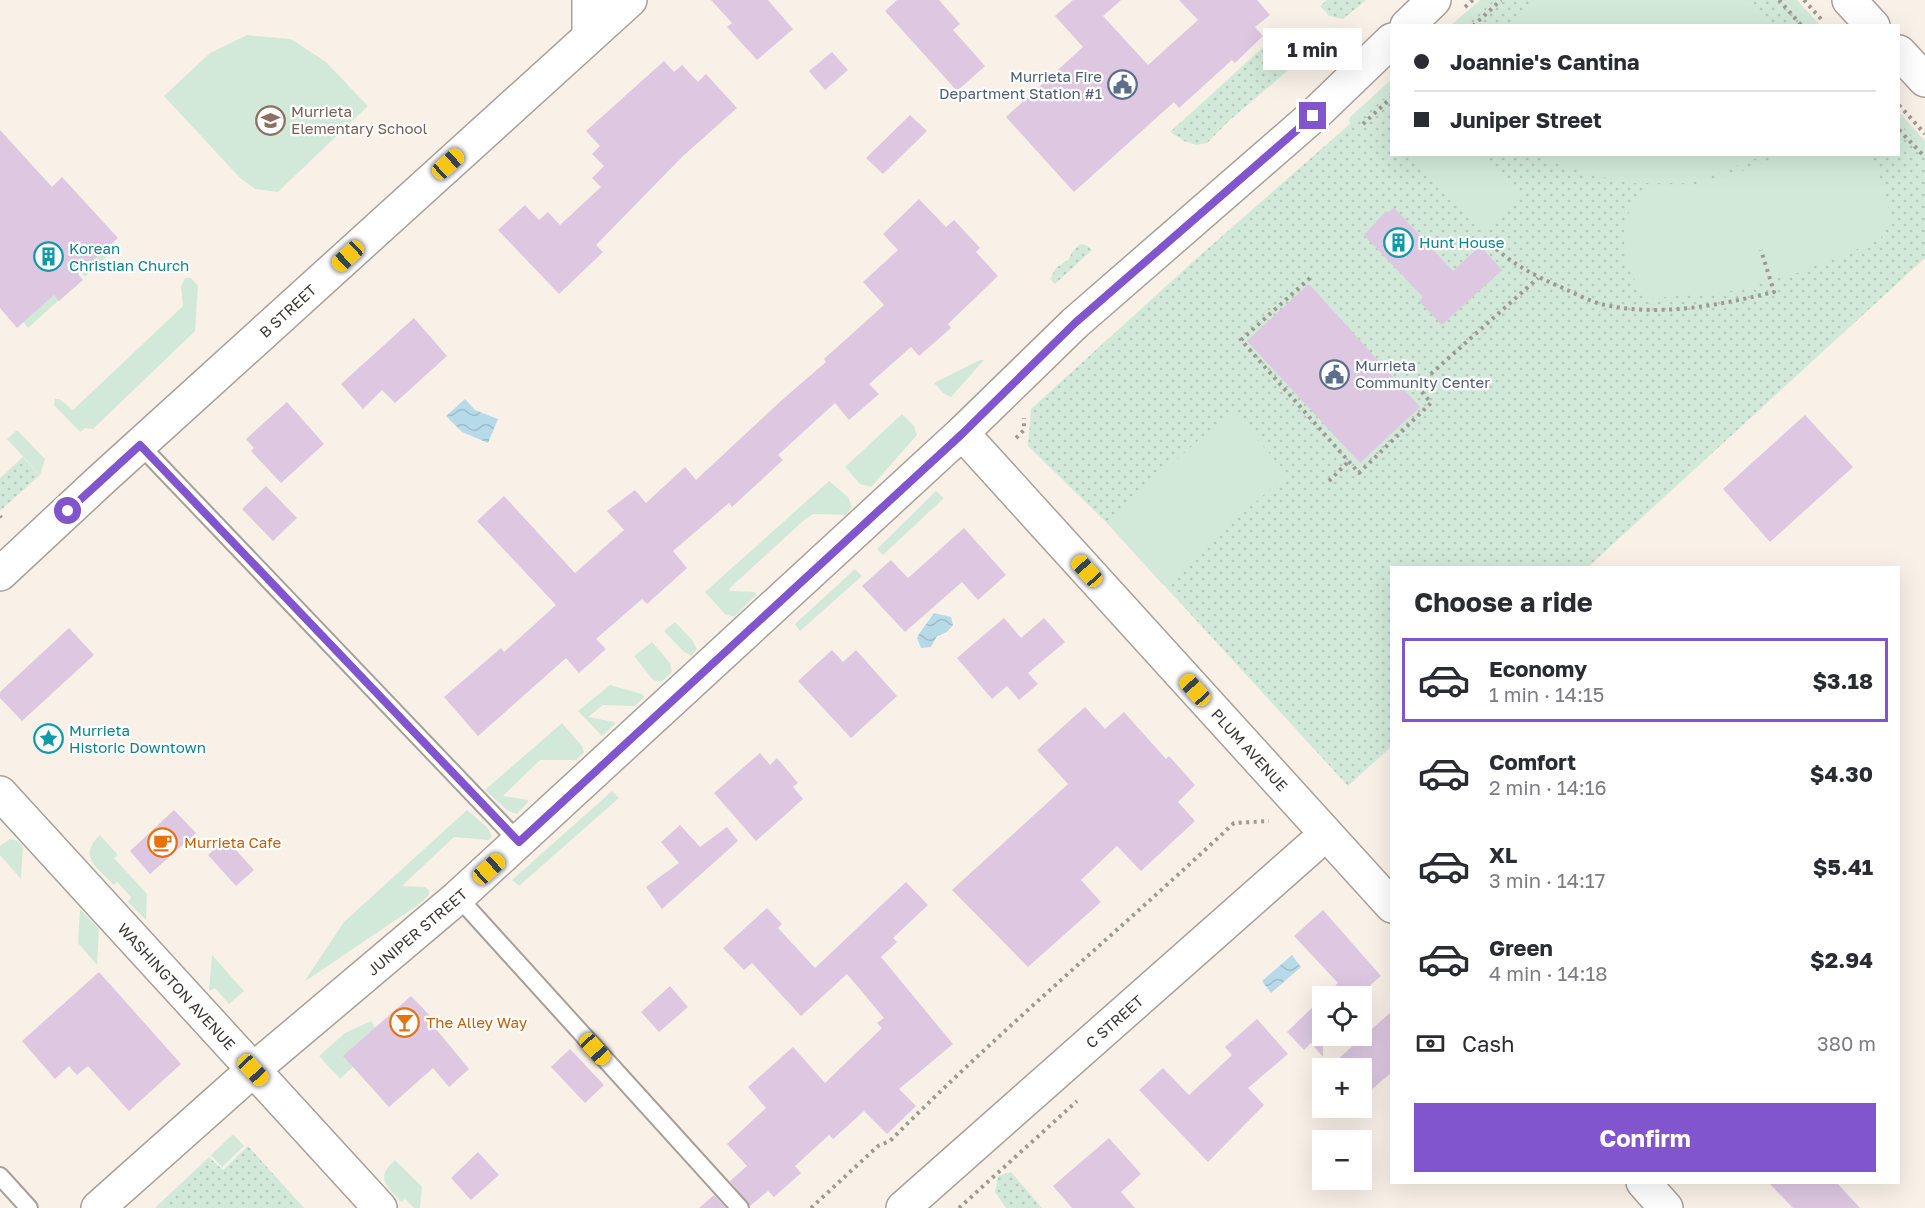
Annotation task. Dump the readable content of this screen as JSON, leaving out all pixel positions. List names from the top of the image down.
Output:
{
  "streets": {
    "street": [
      "B STREET",
      "PLUM AVENUE",
      "JUNIPER STREET",
      "WASHINGTON AVENUE",
      "C STREET"
    ]
  },
  "crossings": [
    ["PLUM AVENUE", "JUNIPER STREET"],
    ["PLUM AVENUE", "C STREET"],
    ["JUNIPER STREET", "WASHINGTON AVENUE"]
  ],
  "places": {
    "public building": ["Murrieta Fire Department Station #1", "Murrieta Community Center"],
    "school or university": ["Murrieta Elementary School"],
    "building": ["Hunt House", "Korean Christian Church"],
    "place": ["Murrieta Historic Downtown"],
    "cafe": ["Murrieta Cafe"],
    "bar": ["The Alley Way"]
  },
  "page": {
    "banner": ["Joannie's Cantina", "Juniper Street"],
    "bubble": "1 min",
    "heading": "Choose a ride",
    "list": [
      {
        "name": "Economy",
        "note": "1 min · 14:15",
        "value": "$3.18"
      },
      {
        "name": "Comfort",
        "note": "2 min · 14:16",
        "value": "$4.30"
      },
      {
        "name": "XL",
        "note": "3 min · 14:17",
        "value": "$5.41"
      },
      {
        "name": "Green",
        "note": "4 min · 14:18",
        "value": "$2.94"
      }
    ],
    "map_buttons": ["+", "−"],
    "pay": ["Cash", "380 m"],
    "buttons": "Confirm"
  }
}
